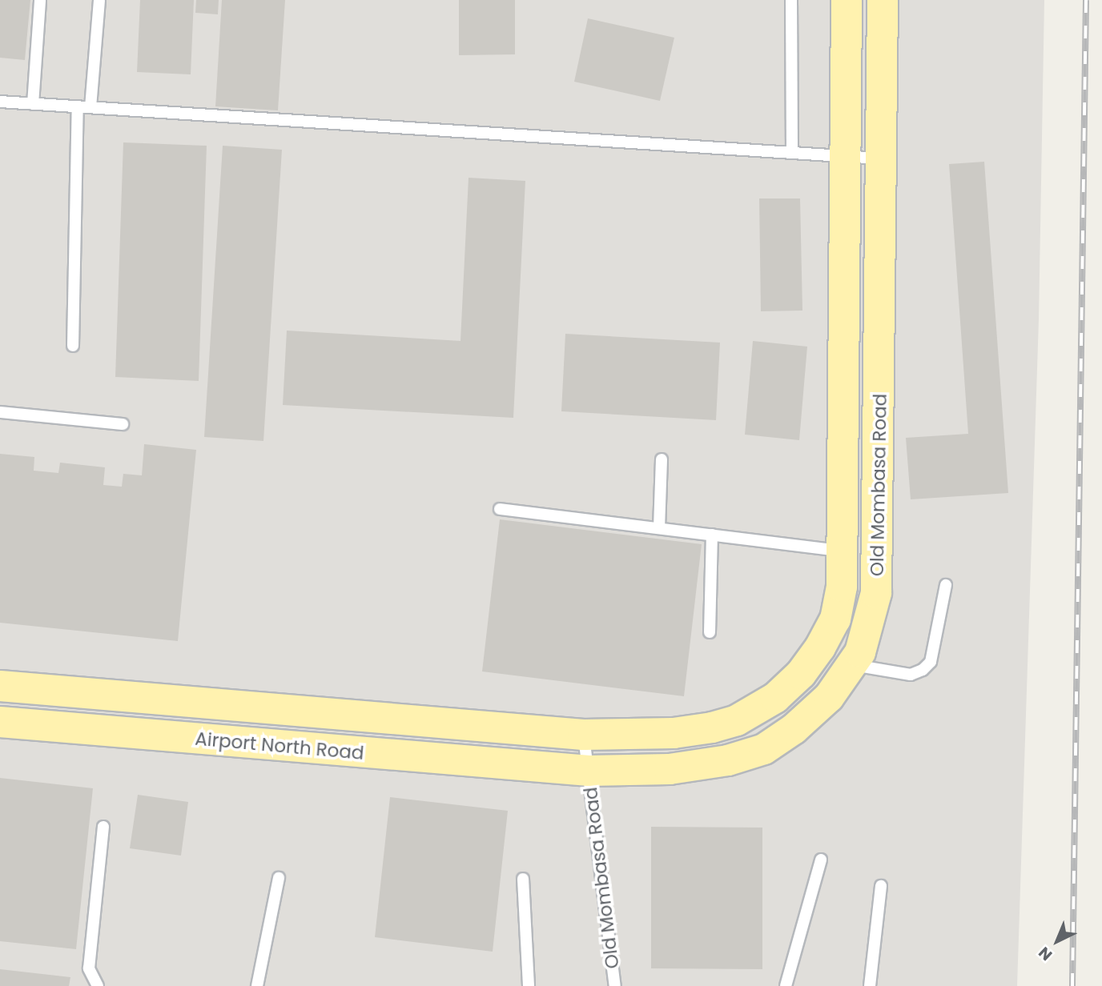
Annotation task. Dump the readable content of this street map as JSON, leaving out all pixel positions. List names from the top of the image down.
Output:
{
  "streets": {
    "main road": ["Old Mombasa Road", "Airport North Road"]
  },
  "crossings": [
    ["Old Mombasa Road", "Airport North Road"]
  ],
  "north": "bottom left"
}
